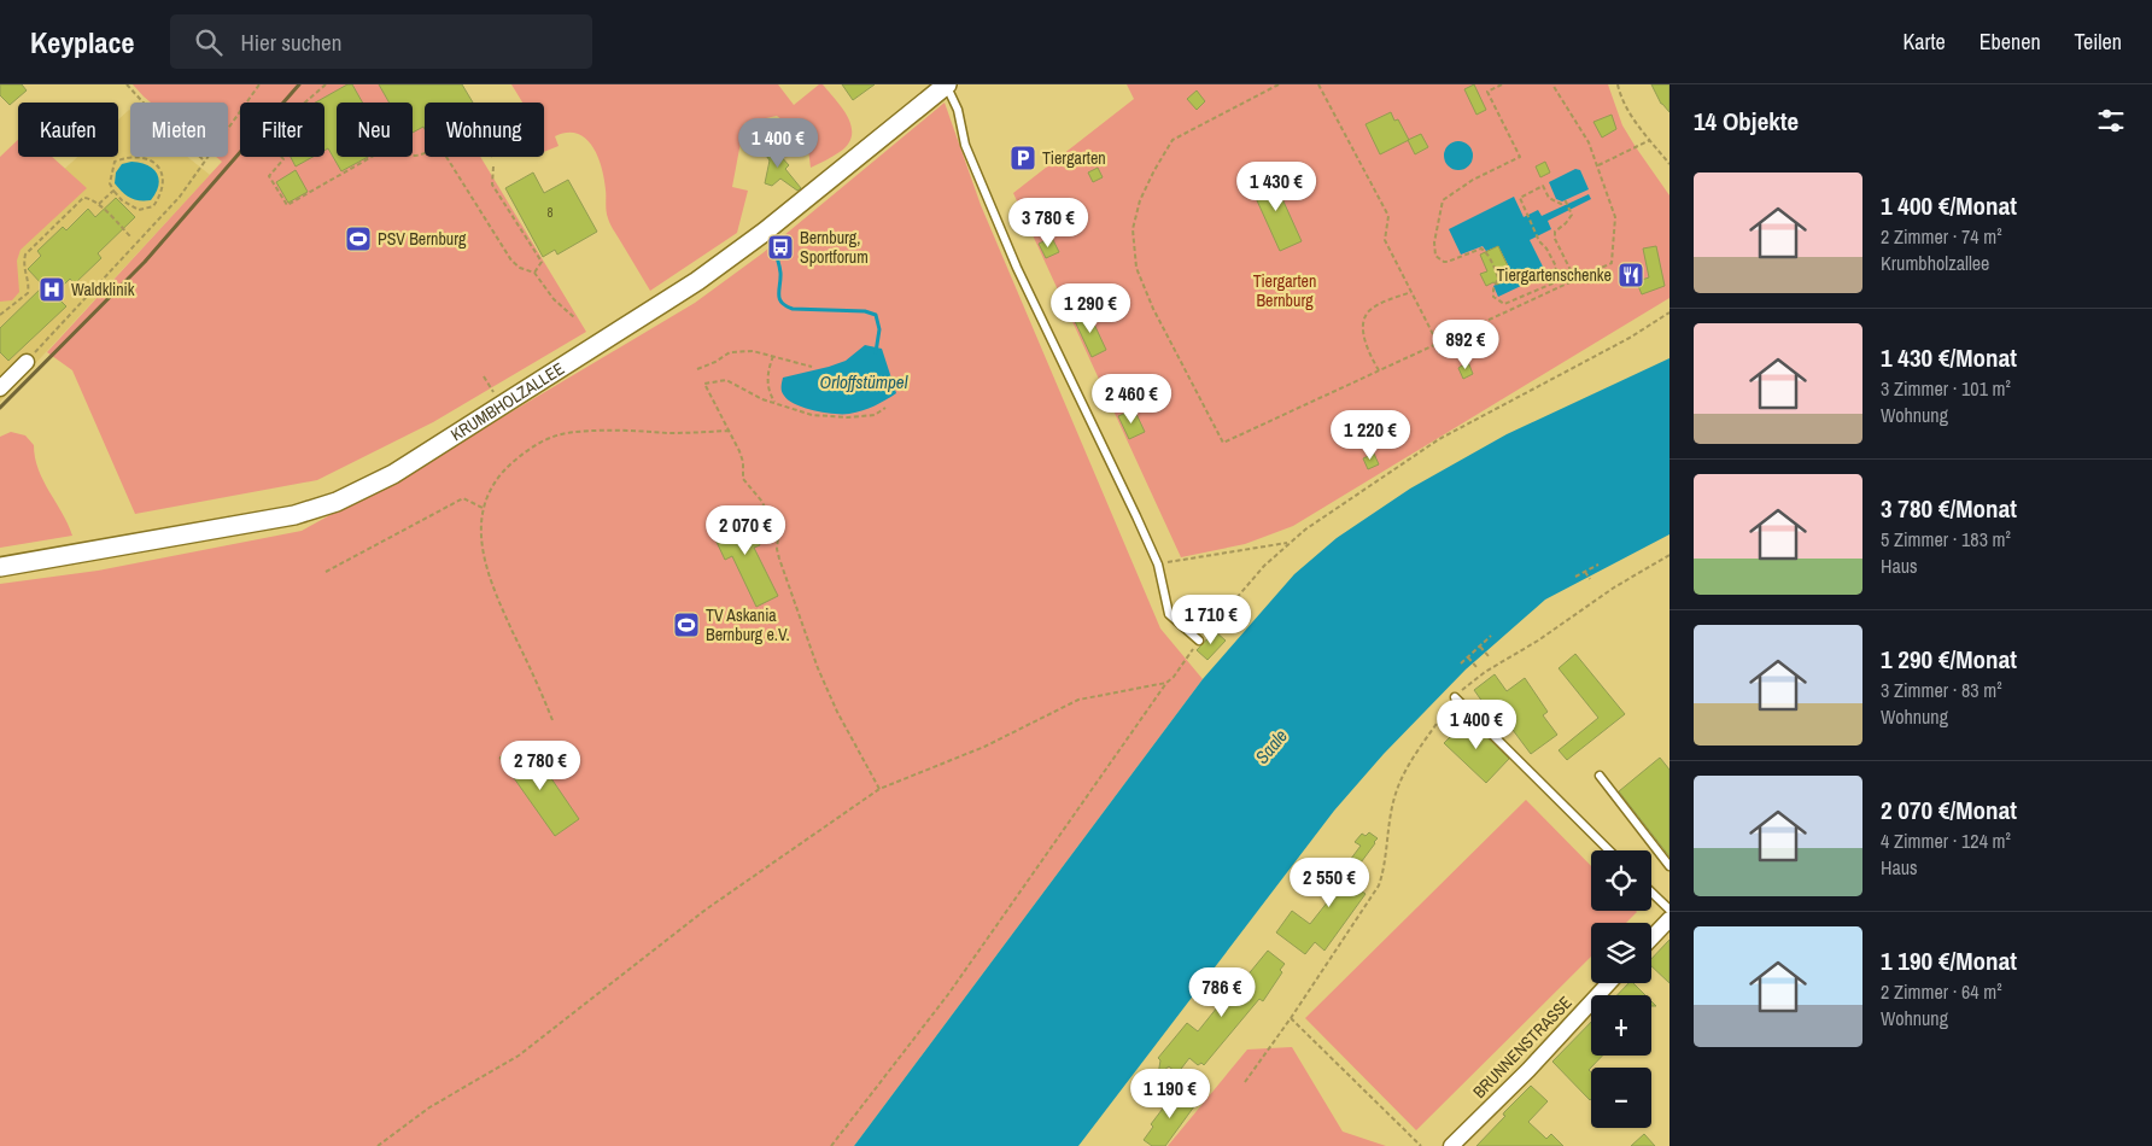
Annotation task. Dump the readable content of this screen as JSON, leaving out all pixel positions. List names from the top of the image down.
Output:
{
  "streets": {
    "street": ["KRUMBHOLZALLEE", "BRUNNENSTRASSE"]
  },
  "water": ["Orloffstümpel", "Saale"],
  "parks": ["Tiergarten Bernburg"],
  "places": {
    "parking": ["Tiergarten"],
    "sports": ["PSV Bernburg", "TV Askania Bernburg e.V."],
    "bus stop": ["Bernburg, Sportforum"],
    "restaurant": ["Tiergartenschenke"],
    "hospital": ["Waldklinik"]
  },
  "house_numbers": ["8"],
  "page": {
    "header": "Keyplace",
    "search": "Hier suchen",
    "nav": ["Karte", "Ebenen", "Teilen"],
    "heading": "14 Objekte",
    "chip": [
      "Kaufen",
      "Mieten",
      "Filter",
      "Neu",
      "Wohnung"
    ],
    "price": [
      "1 400 €",
      "1 430 €",
      "3 780 €",
      "1 290 €",
      "892 €",
      "2 460 €",
      "1 220 €",
      "2 070 €",
      "1 710 €",
      "1 400 €",
      "2 780 €",
      "2 550 €",
      "786 €",
      "1 190 €"
    ],
    "list": [
      {
        "name": "1 400 €/Monat",
        "note": "2 Zimmer · 74 m² · Krumbholzallee"
      },
      {
        "name": "1 430 €/Monat",
        "note": "3 Zimmer · 101 m² · Wohnung"
      },
      {
        "name": "3 780 €/Monat",
        "note": "5 Zimmer · 183 m² · Haus"
      },
      {
        "name": "1 290 €/Monat",
        "note": "3 Zimmer · 83 m² · Wohnung"
      },
      {
        "name": "2 070 €/Monat",
        "note": "4 Zimmer · 124 m² · Haus"
      },
      {
        "name": "1 190 €/Monat",
        "note": "2 Zimmer · 64 m² · Wohnung"
      }
    ],
    "map_buttons": ["+", "−"]
  }
}
